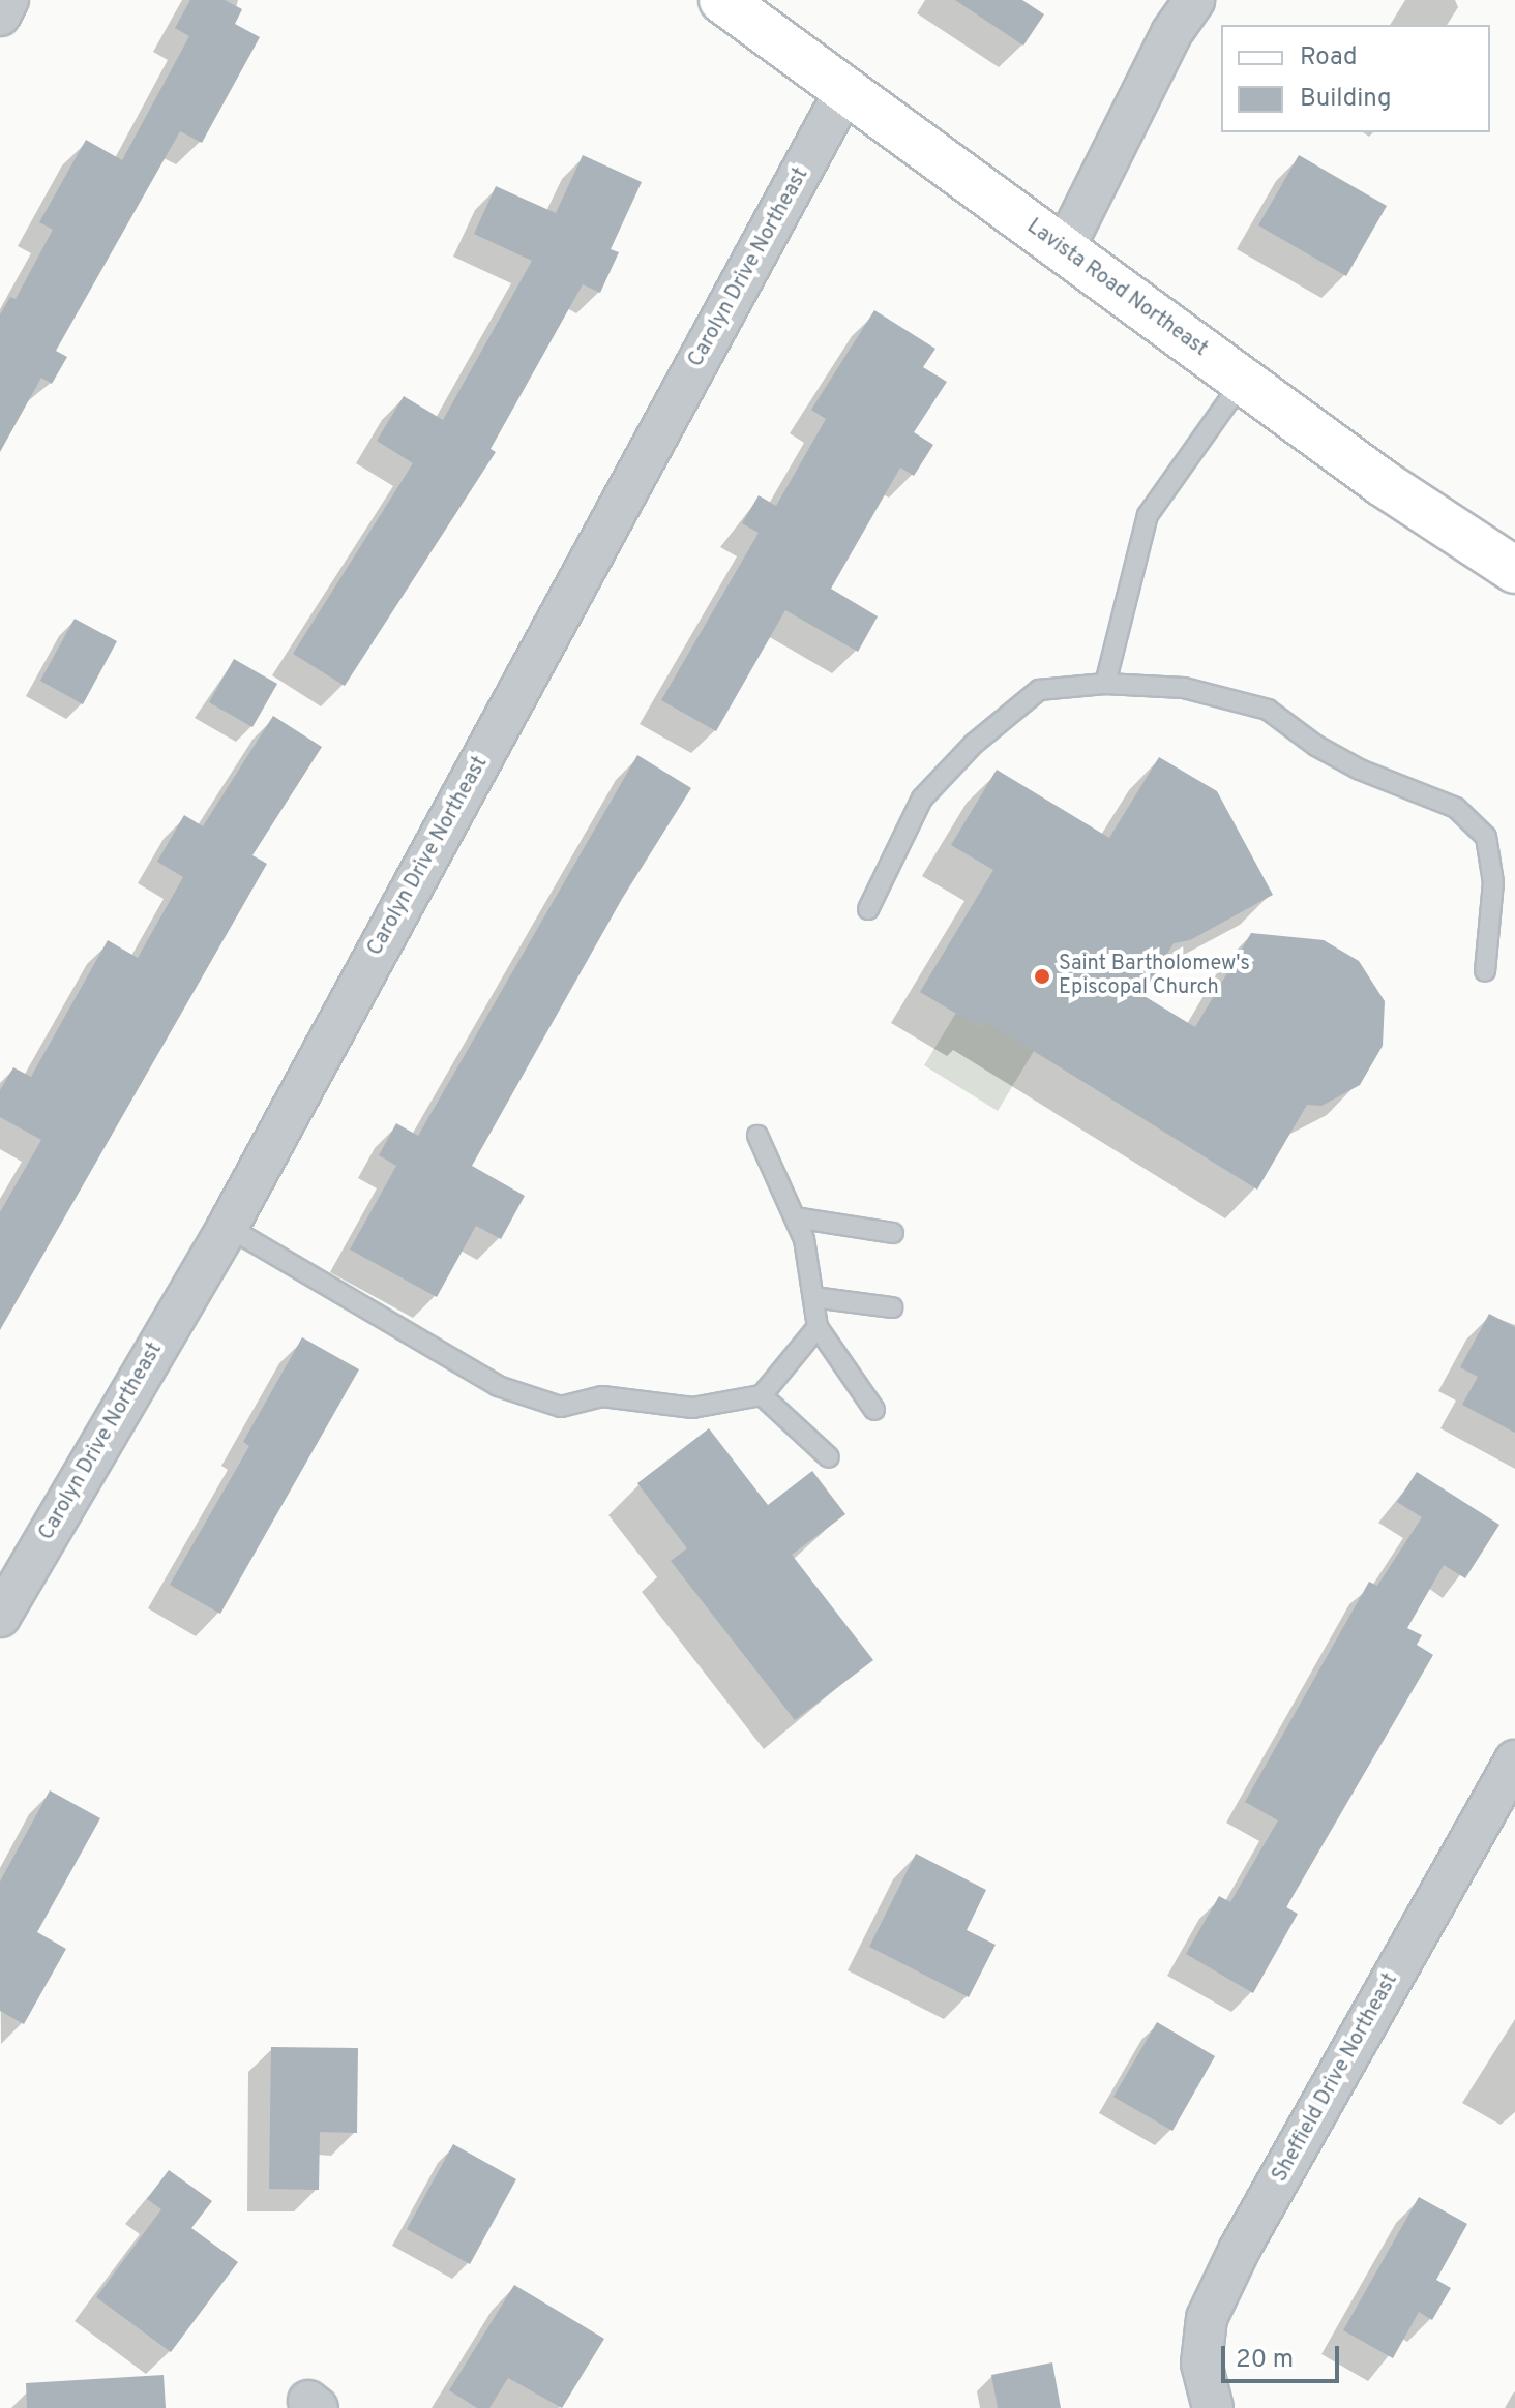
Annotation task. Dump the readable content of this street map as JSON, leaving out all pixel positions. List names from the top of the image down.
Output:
{
  "streets": {
    "main road": ["Lavista Road Northeast"],
    "street": ["Carolyn Drive Northeast", "Sheffield Drive Northeast"]
  },
  "crossings": [
    ["Carolyn Drive Northeast", "Lavista Road Northeast"]
  ],
  "places": ["Saint Bartholomew's Episcopal Church"],
  "legend": ["Road", "Building"],
  "scale_bar": "20 m"
}
